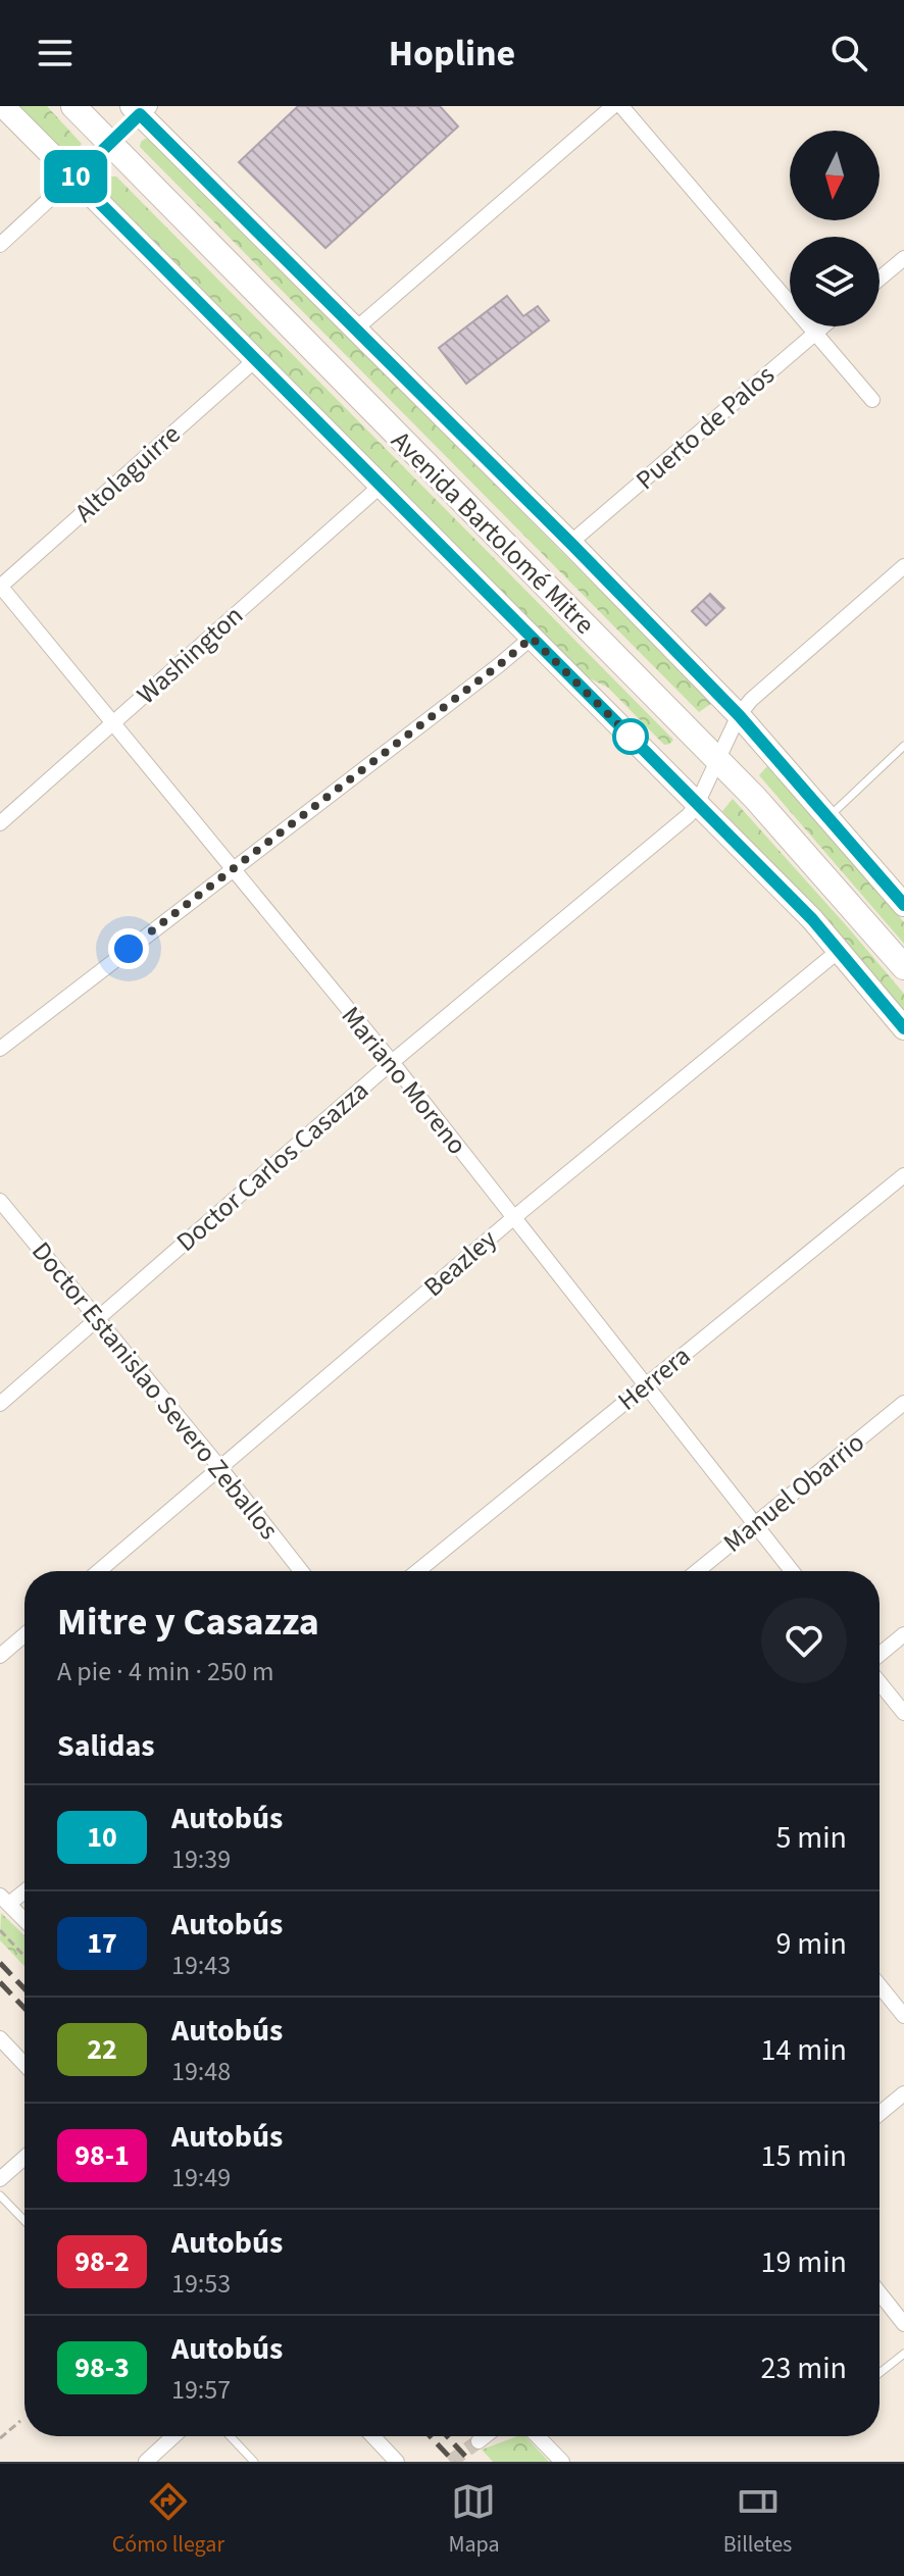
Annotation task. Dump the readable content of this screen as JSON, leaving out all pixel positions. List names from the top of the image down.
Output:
{
  "streets": {
    "main road": ["Avenida Bartolomé Mitre"],
    "street": [
      "Puerto de Palos",
      "Altolaguirre",
      "Washington",
      "Mariano Moreno",
      "Doctor Carlos Casazza",
      "Beazley",
      "Herrera",
      "Doctor Estanislao Severo Zeballos",
      "Manuel Obarrio"
    ]
  },
  "crossings": [
    ["Puerto de Palos", "Avenida Bartolomé Mitre"],
    ["Altolaguirre", "Avenida Bartolomé Mitre"],
    ["Altolaguirre", "Mariano Moreno"],
    ["Avenida Bartolomé Mitre", "Washington"],
    ["Avenida Bartolomé Mitre", "Doctor Carlos Casazza"],
    ["Avenida Bartolomé Mitre", "Beazley"],
    ["Washington", "Mariano Moreno"],
    ["Mariano Moreno", "Doctor Carlos Casazza"],
    ["Mariano Moreno", "Beazley"],
    ["Mariano Moreno", "Herrera"],
    ["Mariano Moreno", "Manuel Obarrio"],
    ["Doctor Carlos Casazza", "Doctor Estanislao Severo Zeballos"],
    ["Beazley", "Doctor Estanislao Severo Zeballos"]
  ],
  "lines": ["bus line 10"],
  "north": "bottom",
  "page": {
    "header": "Hopline",
    "on_map": "10",
    "heading": [
      ["Mitre y Casazza", "A pie · 4 min · 250 m"],
      "Salidas"
    ],
    "list": [
      {
        "mark": "10",
        "name": "Autobús",
        "note": "19:39",
        "value": "5 min"
      },
      {
        "mark": "17",
        "name": "Autobús",
        "note": "19:43",
        "value": "9 min"
      },
      {
        "mark": "22",
        "name": "Autobús",
        "note": "19:48",
        "value": "14 min"
      },
      {
        "mark": "98-1",
        "name": "Autobús",
        "note": "19:49",
        "value": "15 min"
      },
      {
        "mark": "98-2",
        "name": "Autobús",
        "note": "19:53",
        "value": "19 min"
      },
      {
        "mark": "98-3",
        "name": "Autobús",
        "note": "19:57",
        "value": "23 min"
      }
    ],
    "tabs": ["Cómo llegar", "Mapa", "Billetes"]
  }
}
